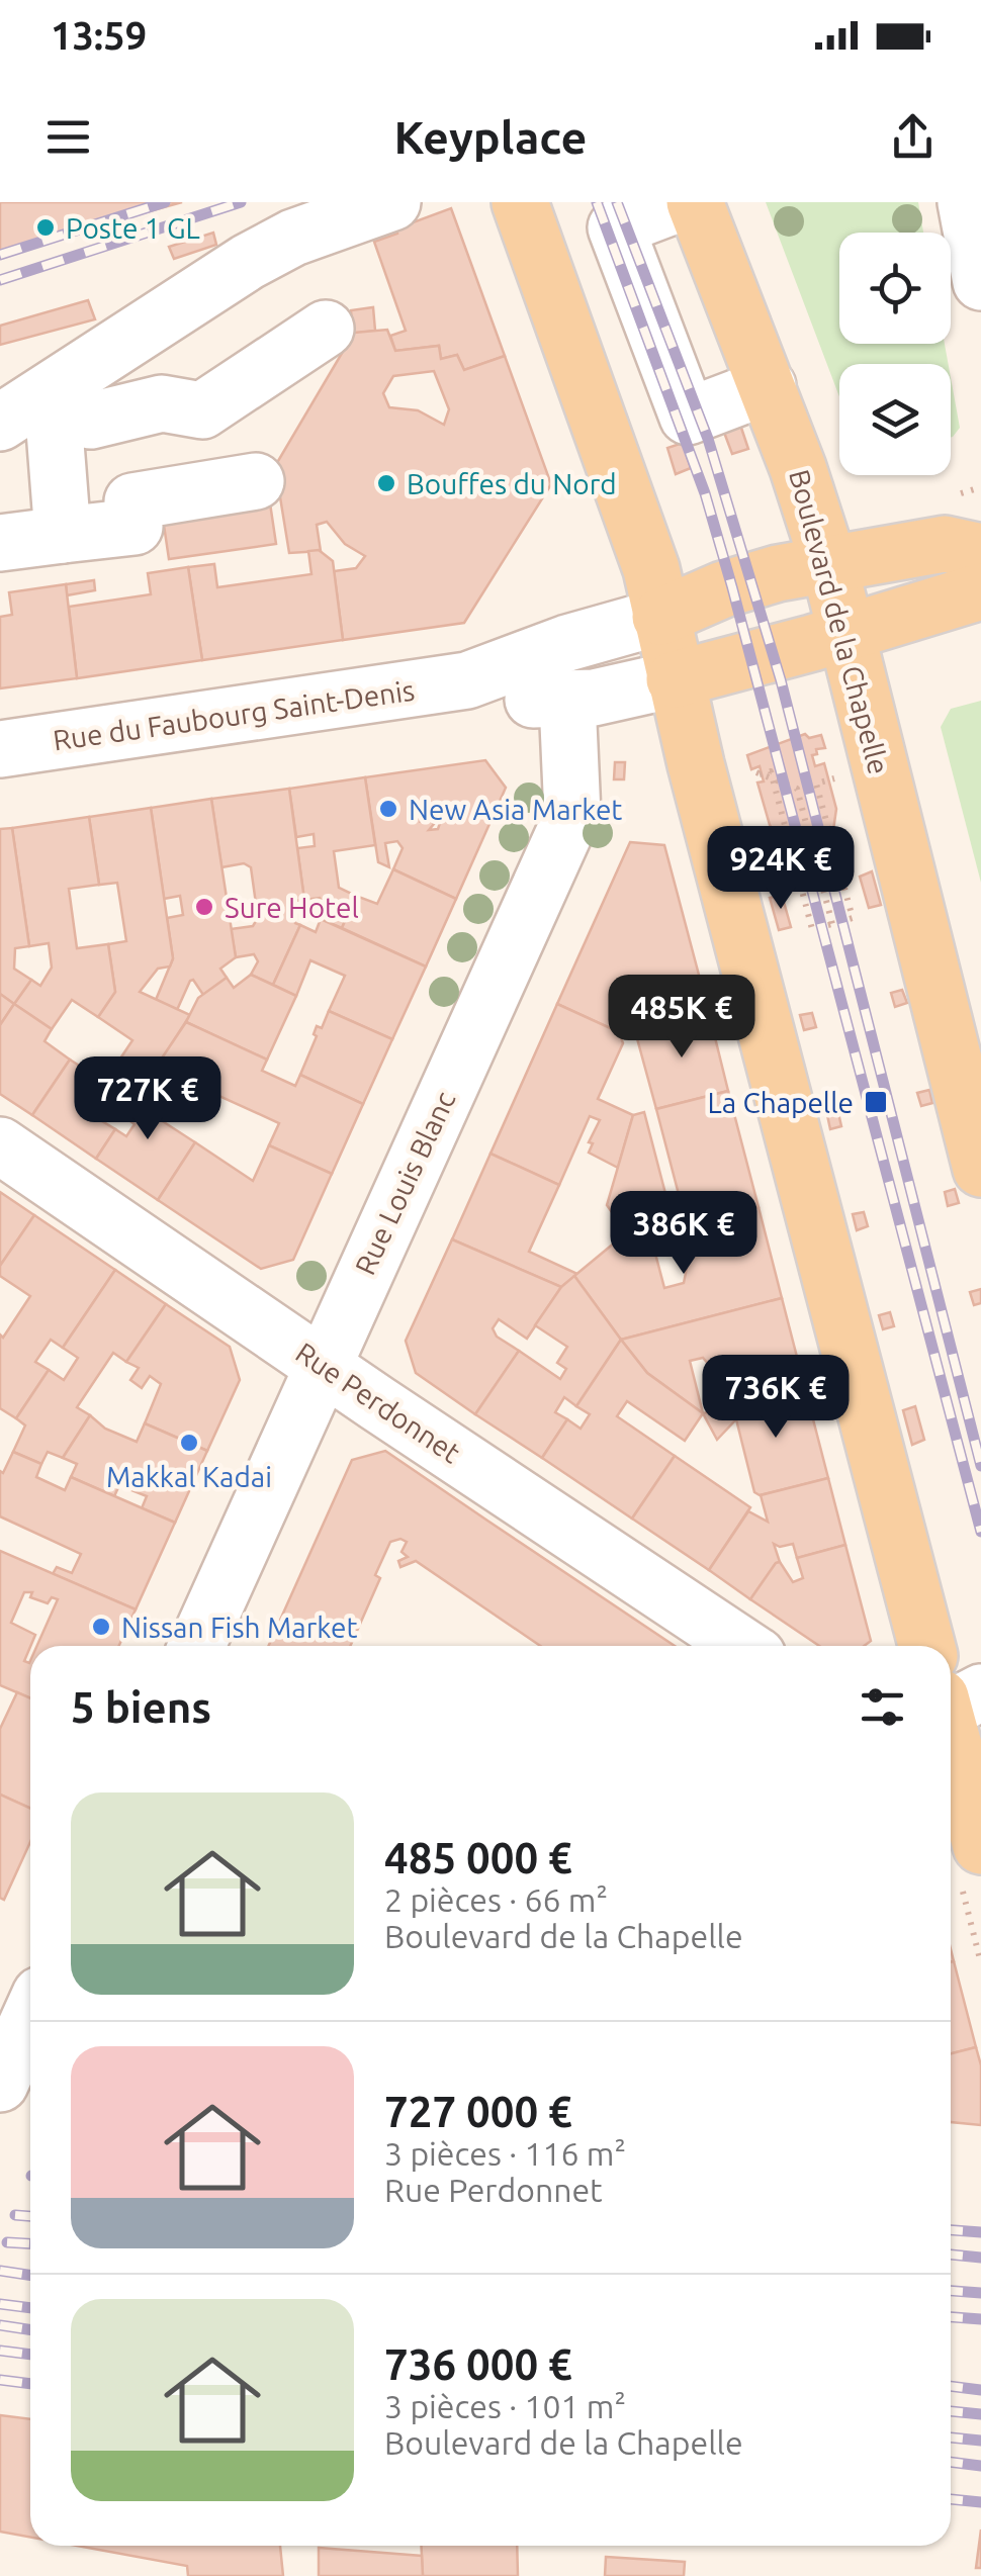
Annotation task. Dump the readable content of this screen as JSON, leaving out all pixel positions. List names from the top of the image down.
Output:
{
  "streets": {
    "main road": ["Boulevard de la Chapelle"],
    "street": ["Rue du Faubourg Saint-Denis", "Rue Louis Blanc", "Rue Perdonnet"]
  },
  "crossings": [
    ["Rue Louis Blanc", "Rue Perdonnet"]
  ],
  "places": {
    "other": [
      "Poste 1 GL",
      "Bouffes du Nord",
      "New Asia Market",
      "Sure Hotel",
      "Makkal Kadai",
      "Nissan Fish Market"
    ],
    "transit": ["La Chapelle"]
  },
  "page": {
    "status": "13:59",
    "header": "Keyplace",
    "price": [
      "924K €",
      "485K €",
      "727K €",
      "386K €",
      "736K €"
    ],
    "heading": "5 biens",
    "list": [
      {
        "name": "485 000 €",
        "note": "2 pièces · 66 m² · Boulevard de la Chapelle"
      },
      {
        "name": "727 000 €",
        "note": "3 pièces · 116 m² · Rue Perdonnet"
      },
      {
        "name": "736 000 €",
        "note": "3 pièces · 101 m² · Boulevard de la Chapelle"
      }
    ]
  }
}
